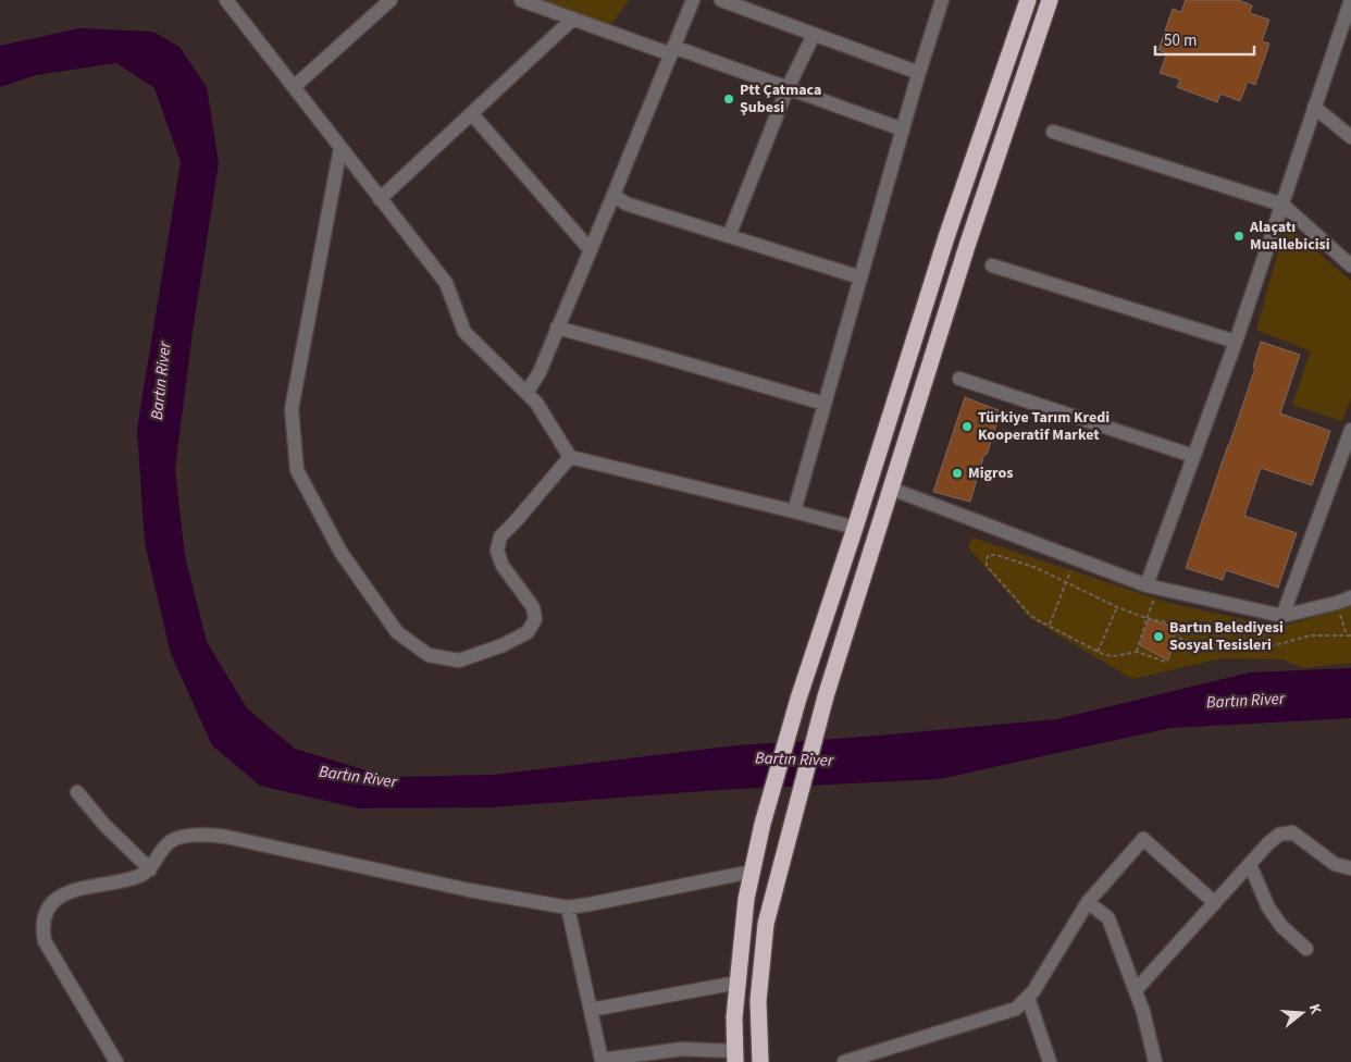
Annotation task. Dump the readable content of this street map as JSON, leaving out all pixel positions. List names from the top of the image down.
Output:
{
  "water": ["Bartın River"],
  "places": [
    "Ptt Çatmaca Şubesi",
    "Alaçatı Muallebicisi",
    "Türkiye Tarım Kredi Kooperatif Market",
    "Migros",
    "Bartın Belediyesi Sosyal Tesisleri"
  ],
  "scale_bar": "50 m",
  "north": "right"
}
